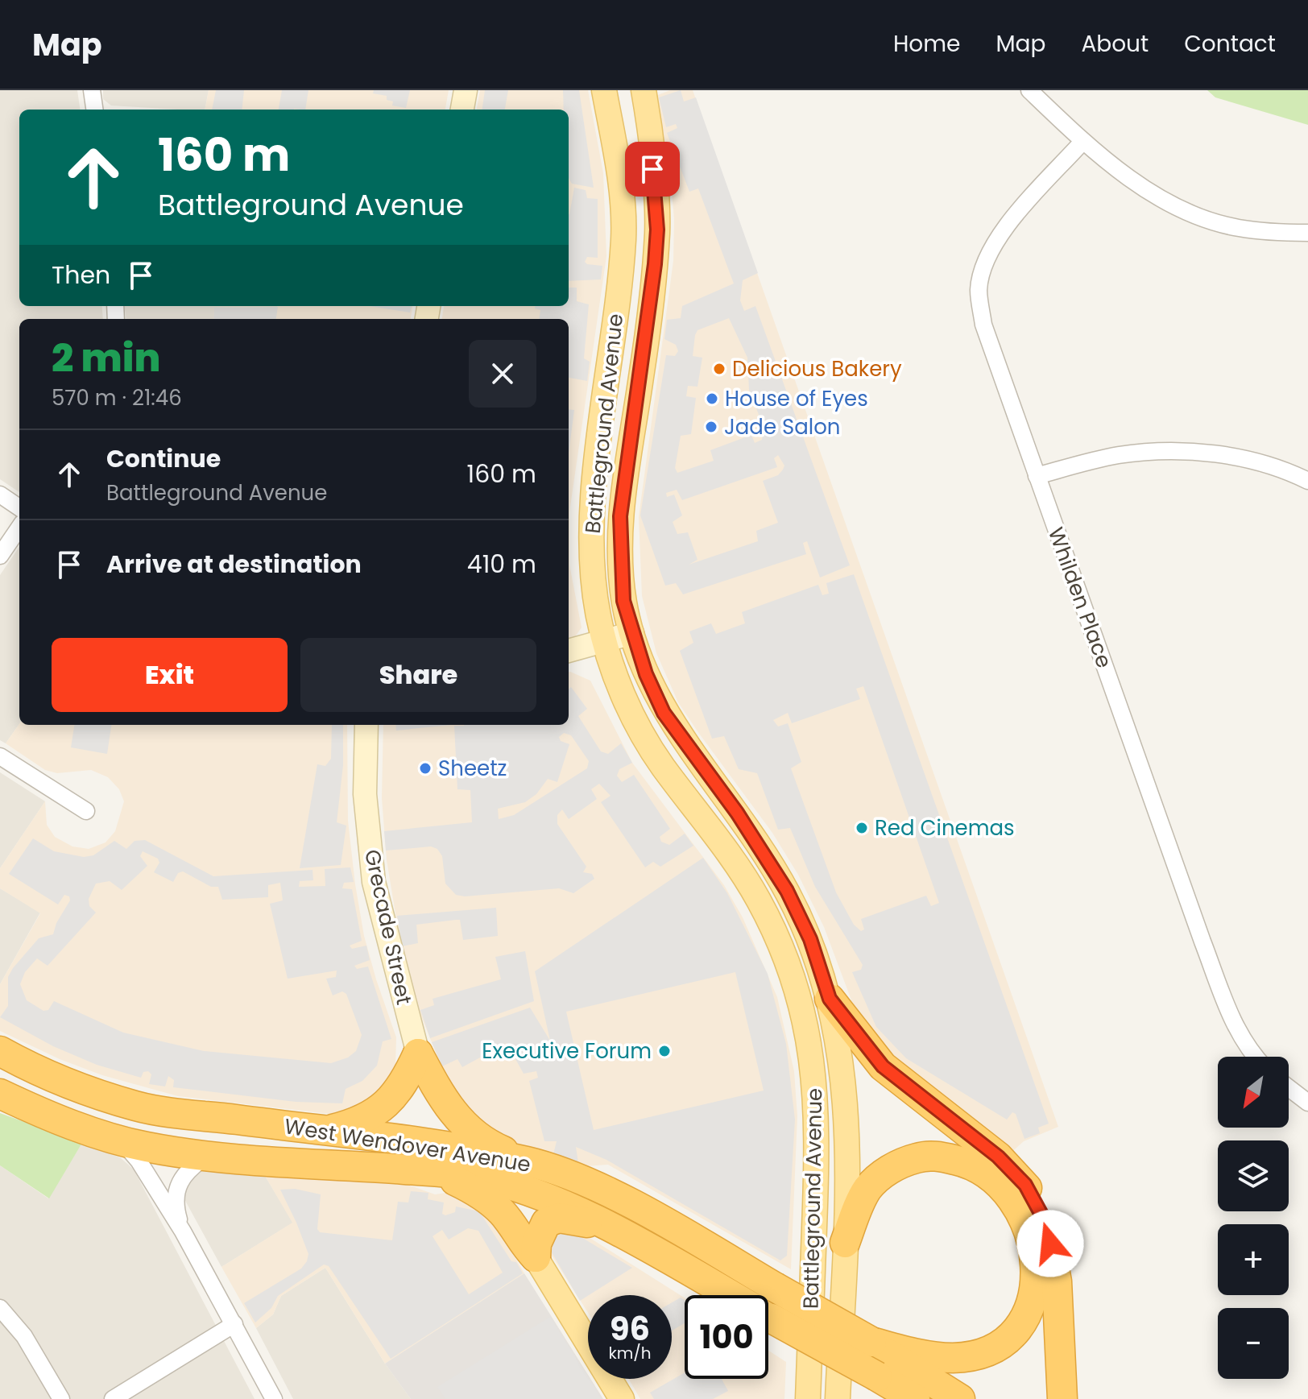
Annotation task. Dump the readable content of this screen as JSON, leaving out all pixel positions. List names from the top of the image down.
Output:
{
  "streets": {
    "highway": ["West Wendover Avenue"],
    "main road": ["Battleground Avenue"],
    "street": ["Whilden Place", "Grecade Street"]
  },
  "places": [
    "Delicious Bakery",
    "House of Eyes",
    "Jade Salon",
    "Sheetz",
    "Red Cinemas",
    "Executive Forum"
  ],
  "north": "bottom left",
  "page": {
    "header": "Map",
    "nav": [
      "Home",
      "Map",
      "About",
      "Contact"
    ],
    "turn": ["160 m", "Battleground Avenue"],
    "then": "Then",
    "heading": ["2 min", "570 m · 21:46"],
    "list": [
      {
        "name": "Continue",
        "note": "Battleground Avenue",
        "value": "160 m"
      },
      {
        "name": "Arrive at destination",
        "value": "410 m"
      }
    ],
    "buttons": ["Exit", "Share"],
    "map_buttons": ["+", "−"],
    "speed": "96 km/h",
    "limit": "100"
  }
}
